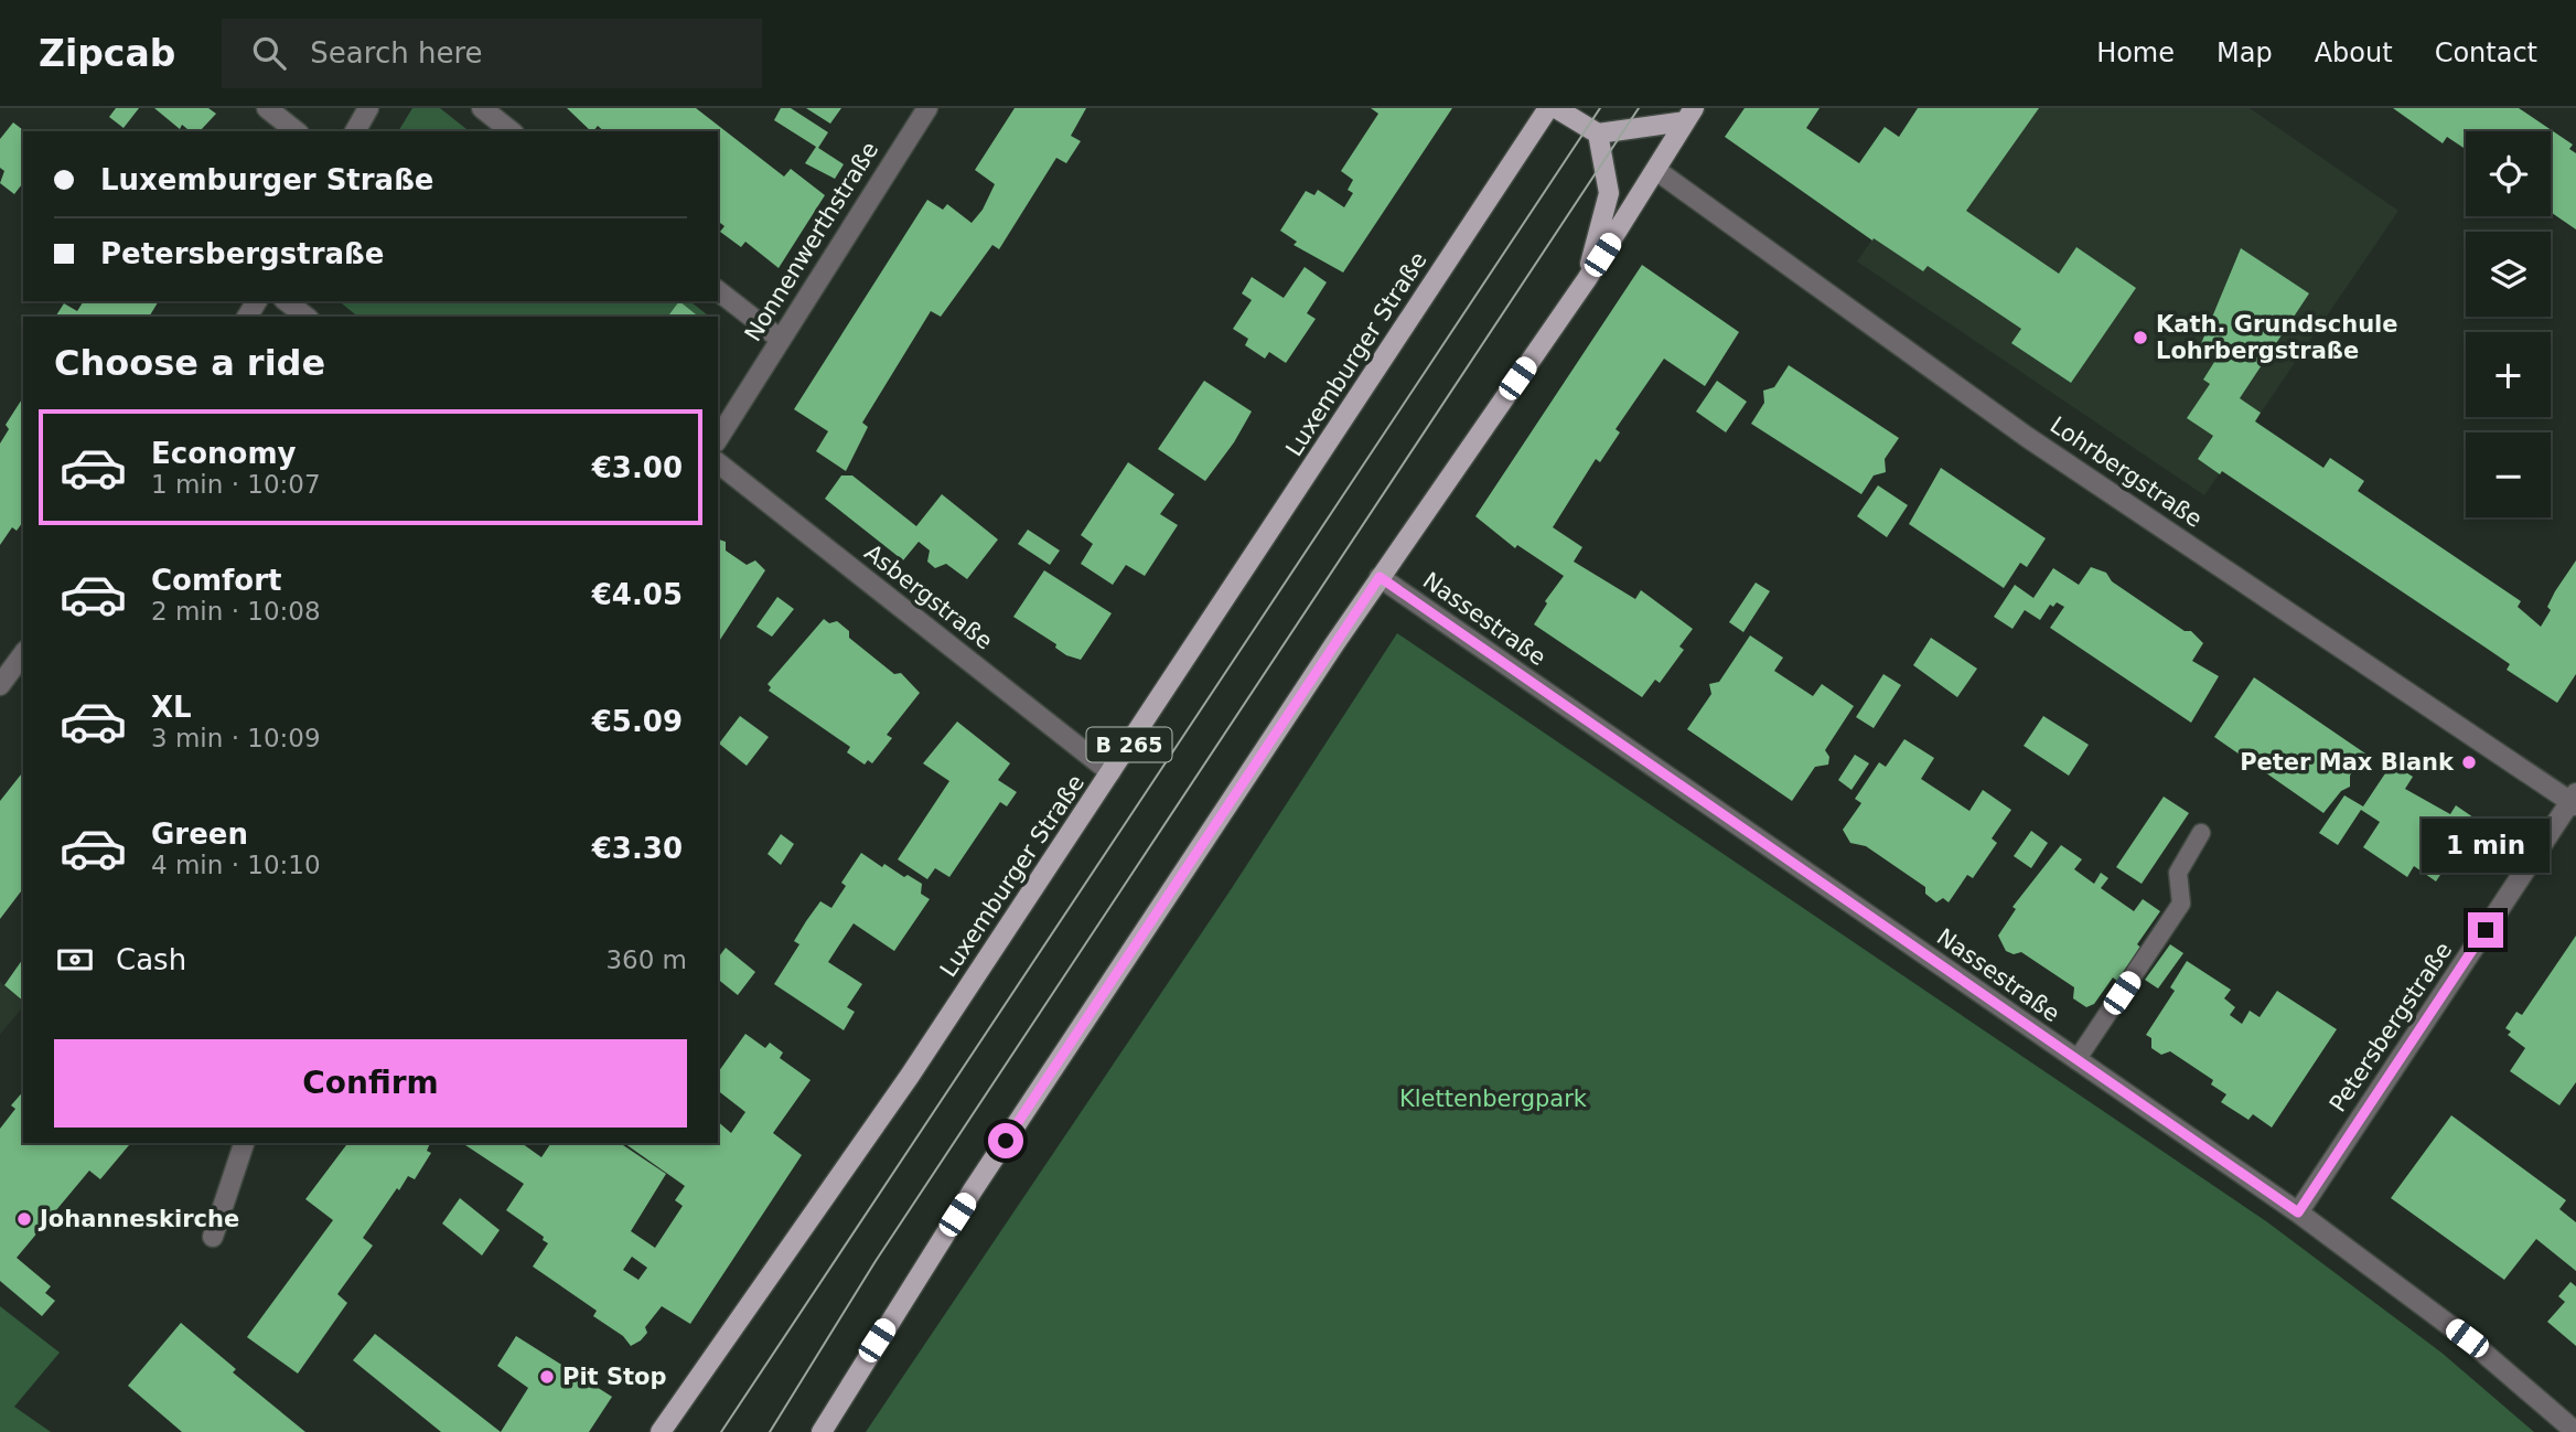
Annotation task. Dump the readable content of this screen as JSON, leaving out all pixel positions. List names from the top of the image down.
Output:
{
  "streets": {
    "main road": ["Luxemburger Straße", "B 265"],
    "street": [
      "Nonnenwerthstraße",
      "Lohrbergstraße",
      "Asbergstraße",
      "Nassestraße",
      "Petersbergstraße"
    ]
  },
  "crossings": [
    ["Luxemburger Straße", "Asbergstraße"],
    ["Lohrbergstraße", "Petersbergstraße"],
    ["Nassestraße", "Petersbergstraße"]
  ],
  "parks": ["Klettenbergpark"],
  "places": [
    "Kath. Grundschule Lohrbergstraße",
    "Peter Max Blank",
    "Johanneskirche",
    "Pit Stop"
  ],
  "page": {
    "header": "Zipcab",
    "search": "Search here",
    "nav": [
      "Home",
      "Map",
      "About",
      "Contact"
    ],
    "map_buttons": ["+", "−"],
    "banner": ["Luxemburger Straße", "Petersbergstraße"],
    "heading": "Choose a ride",
    "list": [
      {
        "name": "Economy",
        "note": "1 min · 10:07",
        "value": "€3.00"
      },
      {
        "name": "Comfort",
        "note": "2 min · 10:08",
        "value": "€4.05"
      },
      {
        "name": "XL",
        "note": "3 min · 10:09",
        "value": "€5.09"
      },
      {
        "name": "Green",
        "note": "4 min · 10:10",
        "value": "€3.30"
      }
    ],
    "bubble": "1 min",
    "pay": ["Cash", "360 m"],
    "buttons": "Confirm"
  }
}
